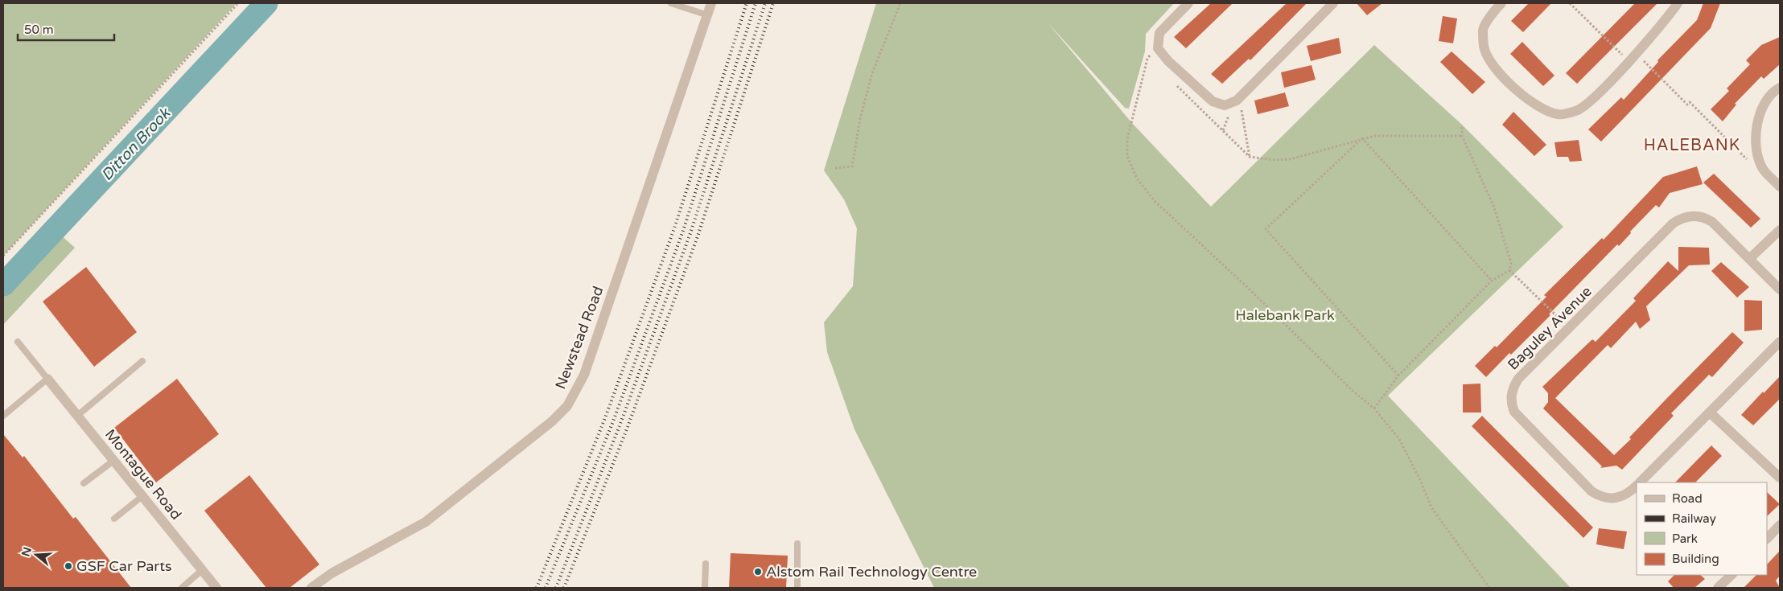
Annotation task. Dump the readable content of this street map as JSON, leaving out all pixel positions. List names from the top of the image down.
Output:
{
  "streets": {
    "street": ["Baguley Avenue", "Newstead Road", "Montague Road"]
  },
  "districts": ["HALEBANK"],
  "water": ["Ditton Brook"],
  "parks": ["Halebank Park"],
  "places": ["GSF Car Parts", "Alstom Rail Technology Centre"],
  "legend": [
    "Road",
    "Railway",
    "Park",
    "Building"
  ],
  "scale_bar": "50 m",
  "north": "left"
}
